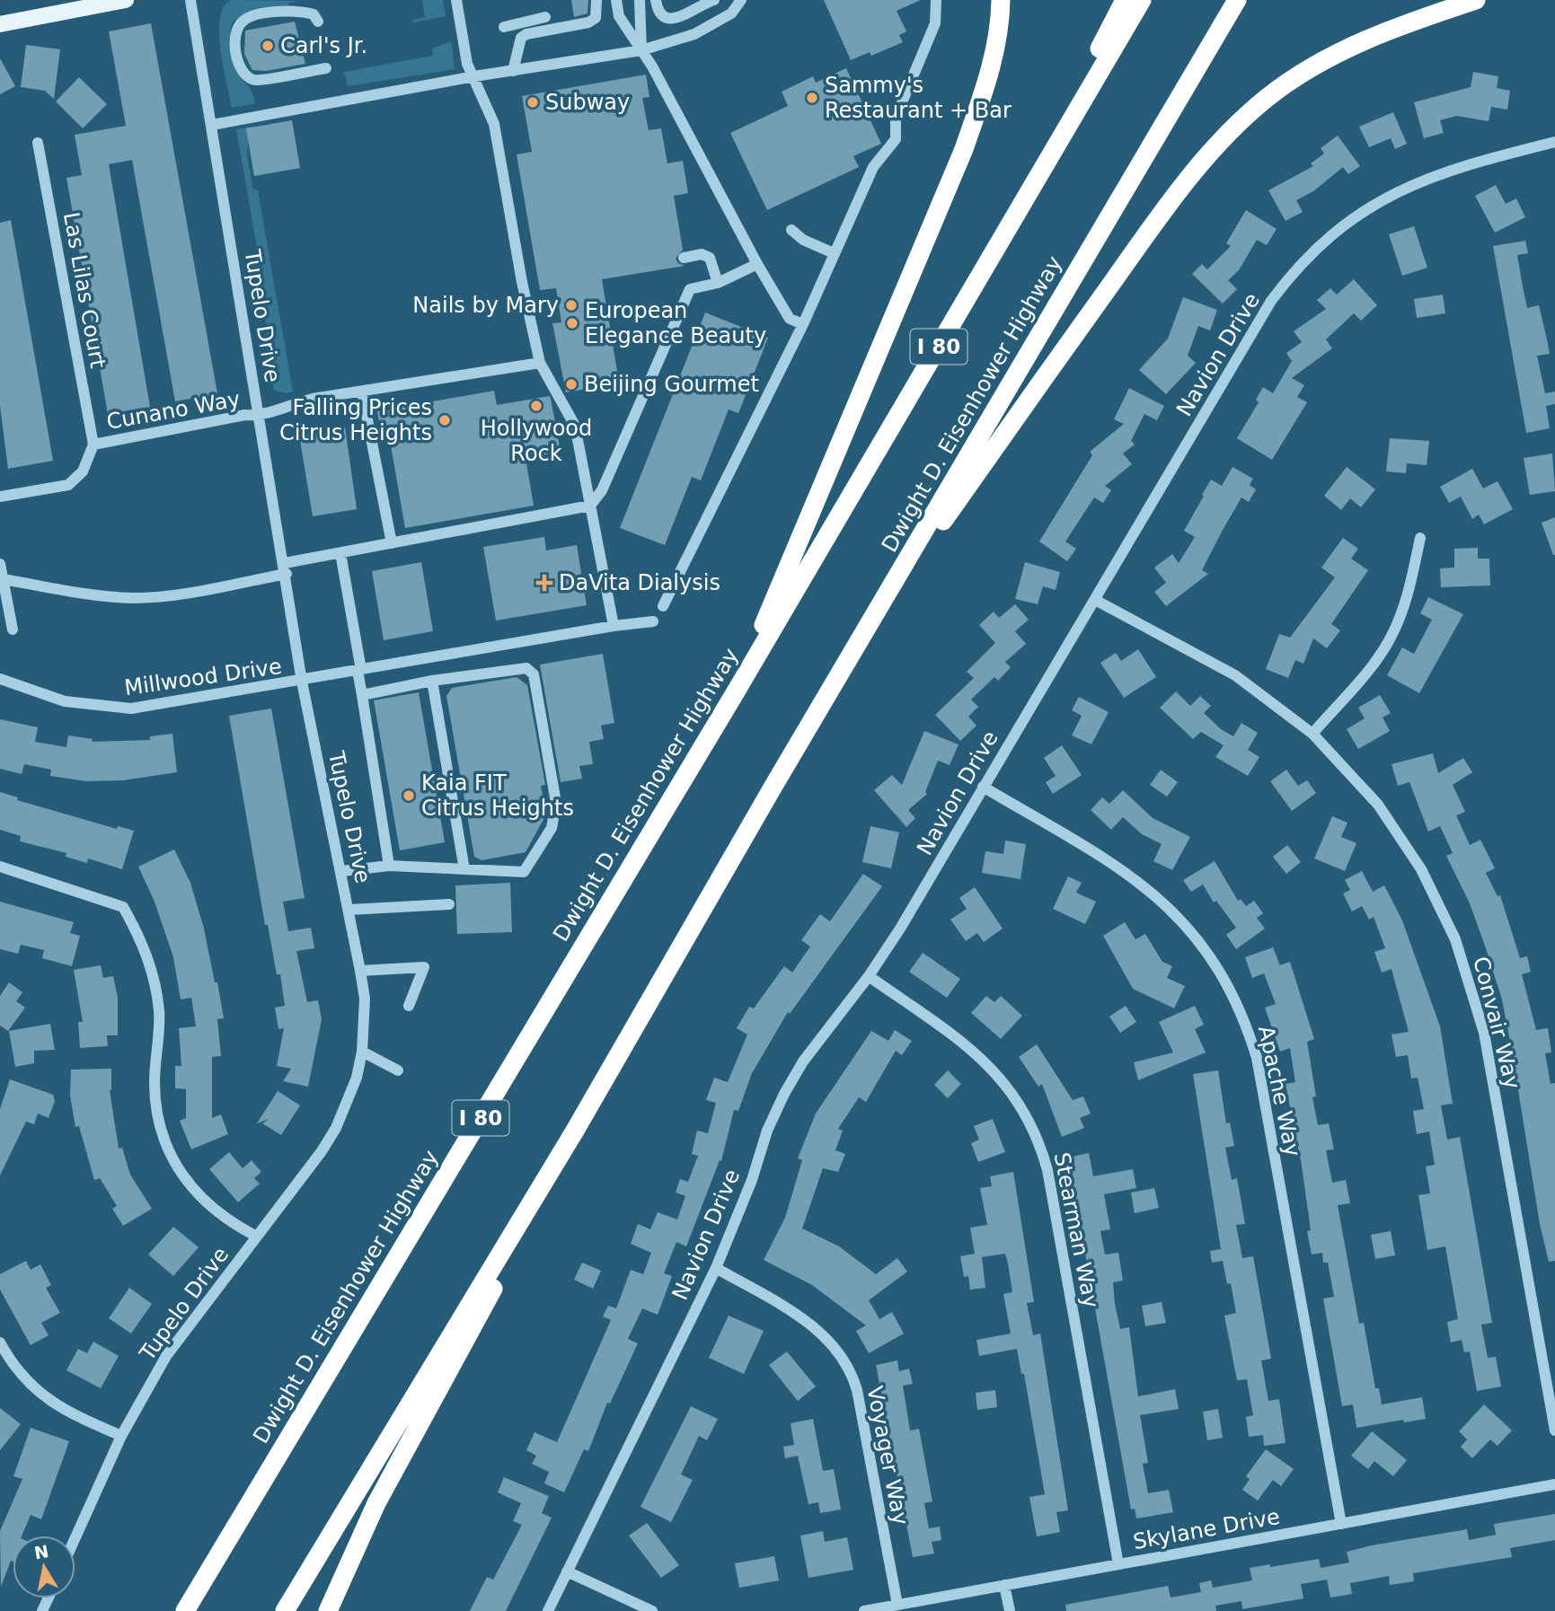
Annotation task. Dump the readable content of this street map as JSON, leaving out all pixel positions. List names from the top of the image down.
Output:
{
  "streets": {
    "highway": ["I 80", "Dwight D. Eisenhower Highway"],
    "street": [
      "Las Lilas Court",
      "Tupelo Drive",
      "Navion Drive",
      "Cunano Way",
      "Millwood Drive",
      "Convair Way",
      "Apache Way",
      "Stearman Way",
      "Voyager Way",
      "Skylane Drive"
    ]
  },
  "crossings": [
    ["Las Lilas Court", "Cunano Way"],
    ["Tupelo Drive", "Cunano Way"],
    ["Tupelo Drive", "Millwood Drive"],
    ["Navion Drive", "Convair Way"],
    ["Navion Drive", "Apache Way"],
    ["Navion Drive", "Stearman Way"],
    ["Navion Drive", "Voyager Way"],
    ["Apache Way", "Skylane Drive"],
    ["Stearman Way", "Skylane Drive"],
    ["Voyager Way", "Skylane Drive"]
  ],
  "places": {
    "other": [
      "Carl's Jr.",
      "Sammy's Restaurant + Bar",
      "Subway",
      "Nails by Mary",
      "European Elegance Beauty",
      "Beijing Gourmet",
      "Hollywood Rock",
      "Falling Prices Citrus Heights",
      "Kaia FIT Citrus Heights"
    ],
    "health": ["DaVita Dialysis"]
  },
  "north": "top"
}
